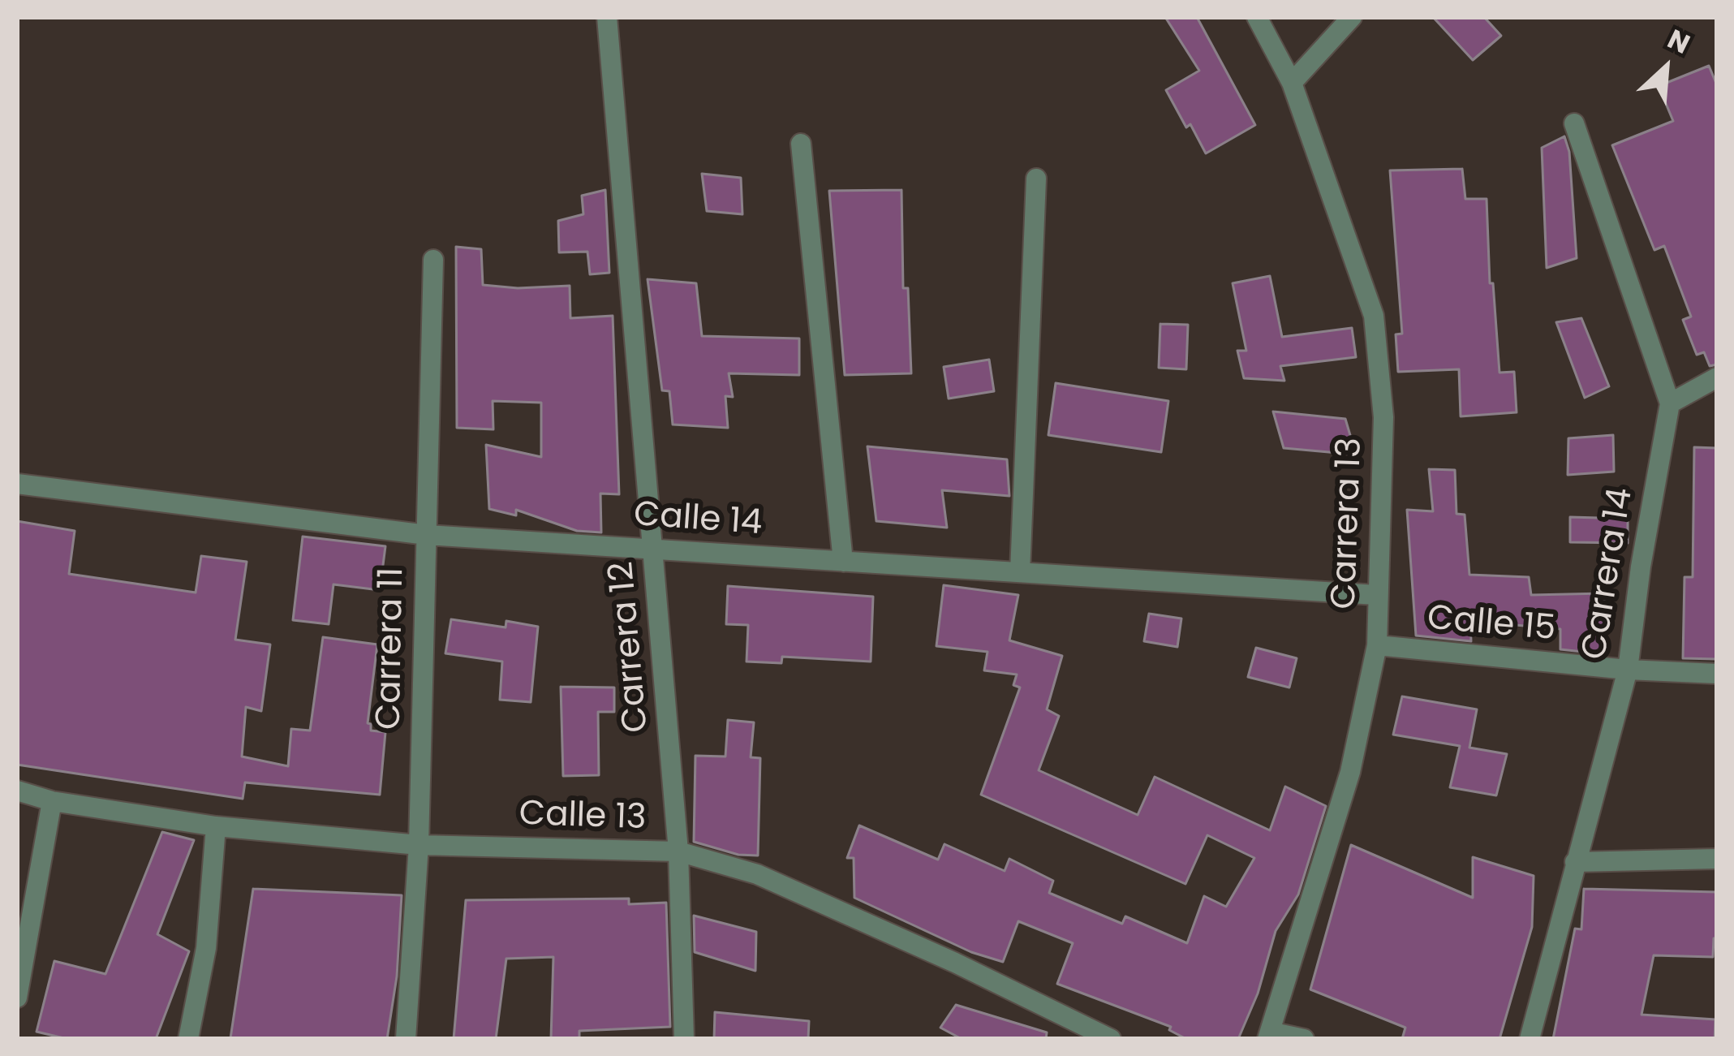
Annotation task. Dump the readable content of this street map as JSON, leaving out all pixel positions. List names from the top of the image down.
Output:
{
  "streets": {
    "street": [
      "Calle 14",
      "Carrera 13",
      "Carrera 14",
      "Calle 15",
      "Carrera 12",
      "Carrera 11",
      "Calle 13"
    ]
  },
  "crossings": [
    ["Calle 14", "Carrera 13"],
    ["Calle 14", "Carrera 12"],
    ["Calle 14", "Carrera 11"],
    ["Carrera 13", "Calle 15"],
    ["Carrera 14", "Calle 15"],
    ["Carrera 12", "Calle 13"],
    ["Carrera 11", "Calle 13"]
  ],
  "north": "top right"
}
